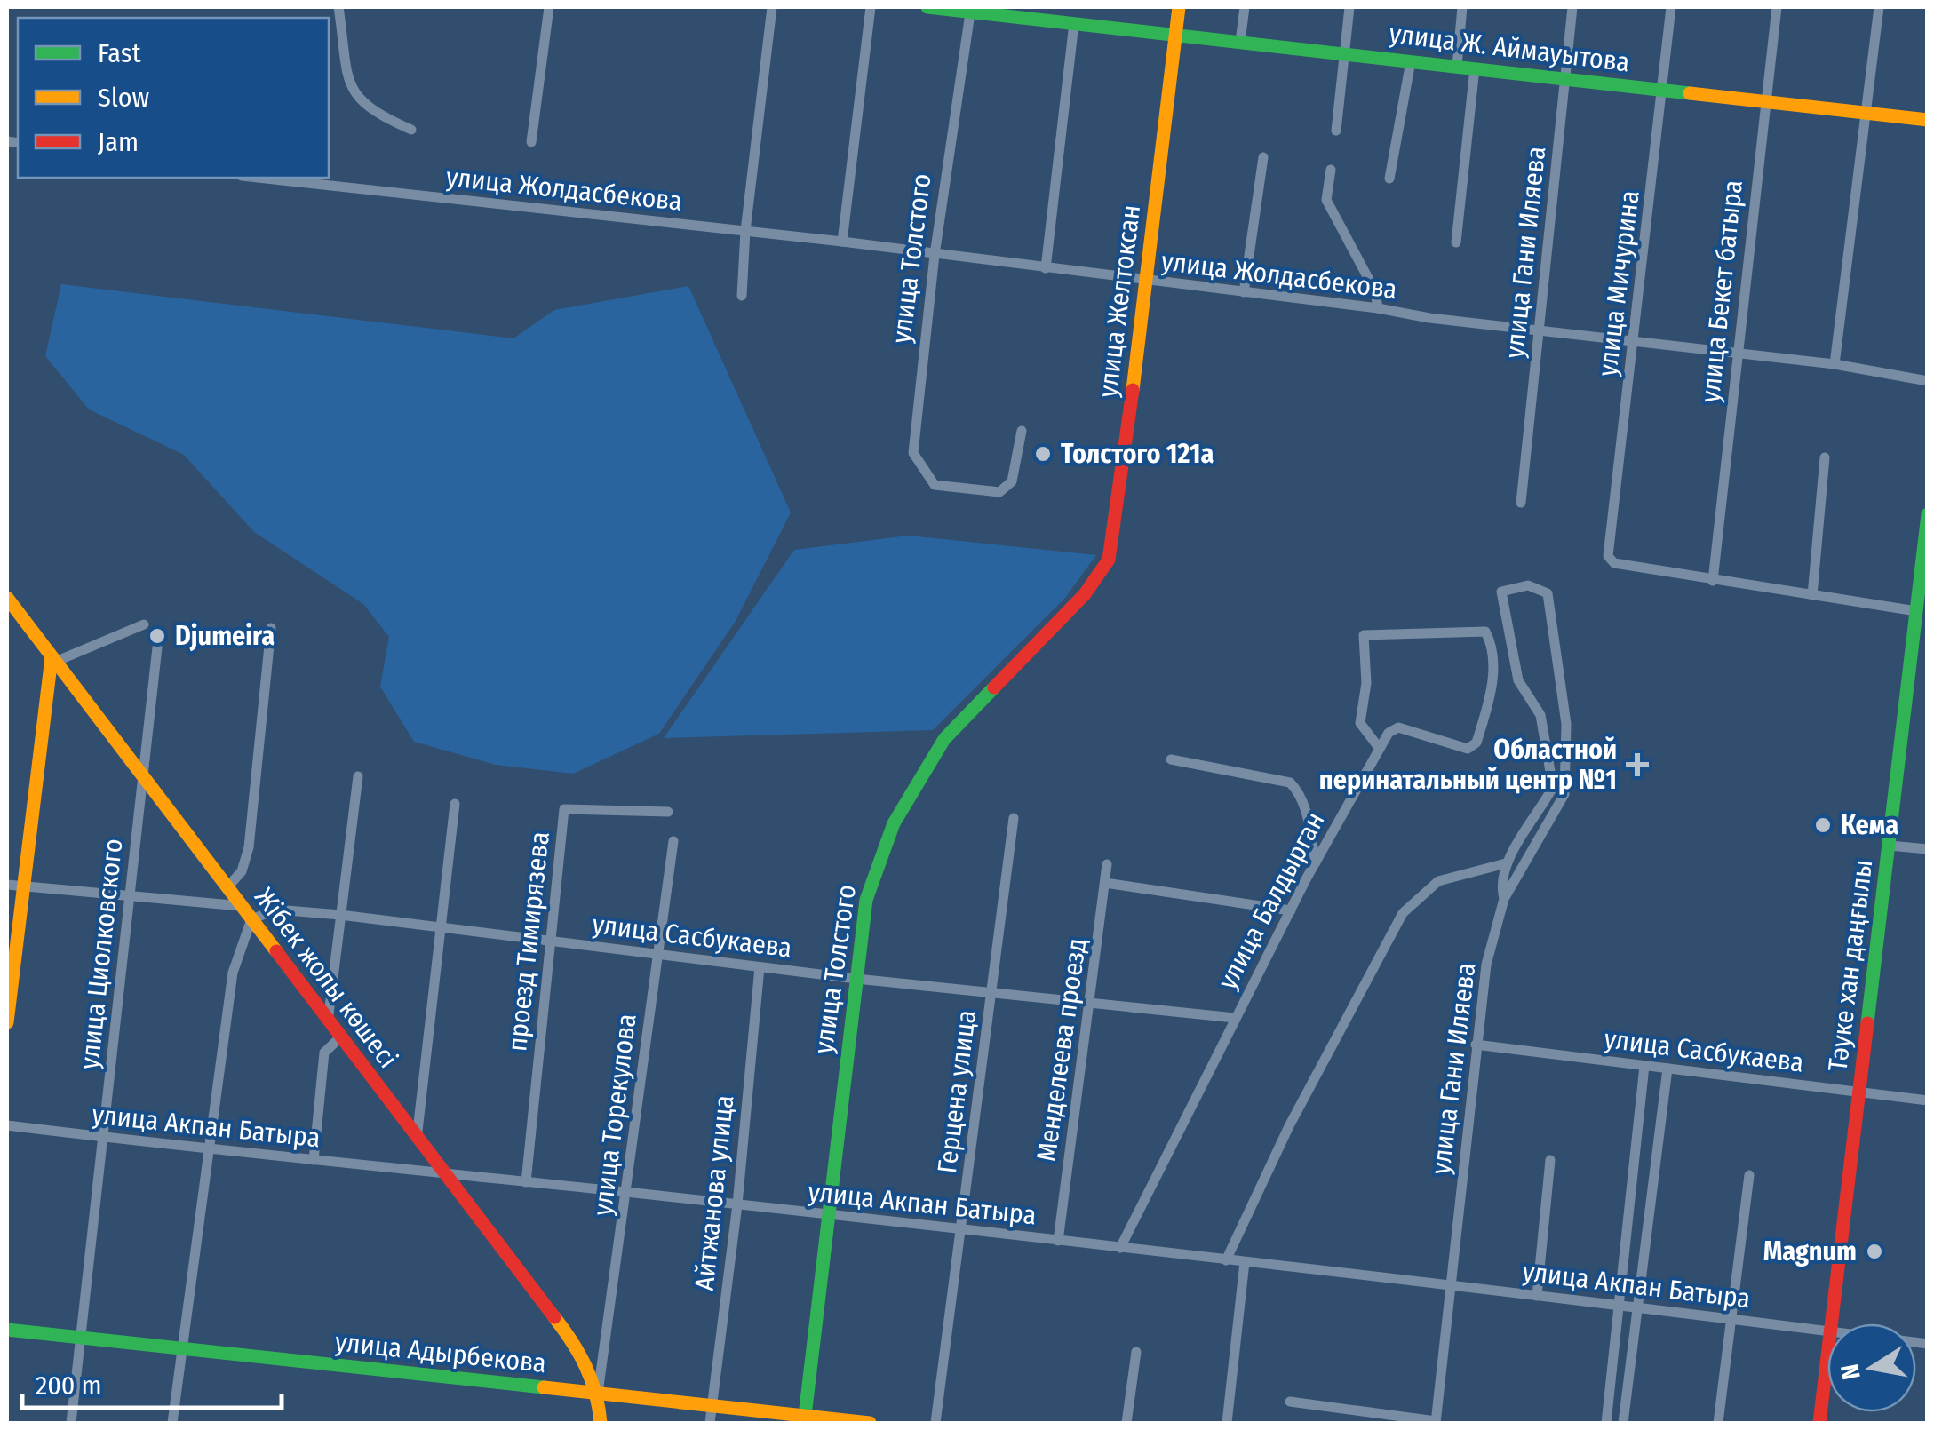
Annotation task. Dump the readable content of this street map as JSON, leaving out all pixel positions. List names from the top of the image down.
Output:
{
  "streets": {
    "main road": [
      "улица Ж. Аймауытова",
      "улица Толстого",
      "улица Желтоксан",
      "Тәуке хан даңғылы",
      "Жібек жолы көшесі",
      "улица Адырбекова"
    ],
    "street": [
      "улица Жолдасбекова",
      "улица Гани Иляева",
      "улица Мичурина",
      "улица Бекет батыра",
      "улица Балдырган",
      "улица Сасбукаева",
      "проезд Тимирязева",
      "улица Циолковского",
      "Менделеева проезд",
      "Герцена улица",
      "улица Торекулова",
      "улица Акпан Батыра",
      "Айтжанова улица"
    ]
  },
  "crossings": [
    ["улица Ж. Аймауытова", "улица Гани Иляева"],
    ["улица Ж. Аймауытова", "улица Толстого"],
    ["улица Ж. Аймауытова", "улица Мичурина"],
    ["улица Ж. Аймауытова", "улица Бекет батыра"],
    ["улица Ж. Аймауытова", "улица Желтоксан"],
    ["улица Жолдасбекова", "улица Гани Иляева"],
    ["улица Жолдасбекова", "улица Толстого"],
    ["улица Жолдасбекова", "улица Мичурина"],
    ["улица Жолдасбекова", "улица Бекет батыра"],
    ["улица Жолдасбекова", "улица Желтоксан"],
    ["улица Гани Иляева", "улица Сасбукаева"],
    ["улица Гани Иляева", "улица Акпан Батыра"],
    ["улица Толстого", "улица Желтоксан"],
    ["улица Толстого", "улица Сасбукаева"],
    ["улица Толстого", "улица Акпан Батыра"],
    ["улица Толстого", "улица Адырбекова"],
    ["улица Мичурина", "улица Бекет батыра"],
    ["улица Балдырган", "улица Сасбукаева"],
    ["улица Балдырган", "улица Акпан Батыра"],
    ["улица Сасбукаева", "проезд Тимирязева"],
    ["улица Сасбукаева", "Тәуке хан даңғылы"],
    ["улица Сасбукаева", "Жібек жолы көшесі"],
    ["улица Сасбукаева", "Менделеева проезд"],
    ["улица Сасбукаева", "Герцена улица"],
    ["улица Сасбукаева", "улица Торекулова"],
    ["улица Сасбукаева", "Айтжанова улица"],
    ["проезд Тимирязева", "улица Акпан Батыра"],
    ["улица Циолковского", "Жібек жолы көшесі"],
    ["улица Циолковского", "улица Акпан Батыра"],
    ["улица Циолковского", "улица Адырбекова"],
    ["Жібек жолы көшесі", "улица Торекулова"],
    ["Жібек жолы көшесі", "улица Акпан Батыра"],
    ["Жібек жолы көшесі", "улица Адырбекова"],
    ["Менделеева проезд", "улица Акпан Батыра"],
    ["Герцена улица", "улица Акпан Батыра"],
    ["улица Торекулова", "улица Акпан Батыра"],
    ["улица Торекулова", "улица Адырбекова"],
    ["улица Акпан Батыра", "Айтжанова улица"],
    ["Айтжанова улица", "улица Адырбекова"]
  ],
  "places": {
    "other": [
      "Толстого 121а",
      "Djumeira",
      "Кема",
      "Magnum"
    ],
    "health": ["Областной перинатальный центр №1"]
  },
  "legend": ["Fast", "Slow", "Jam"],
  "scale_bar": "200 m",
  "north": "left"
}
